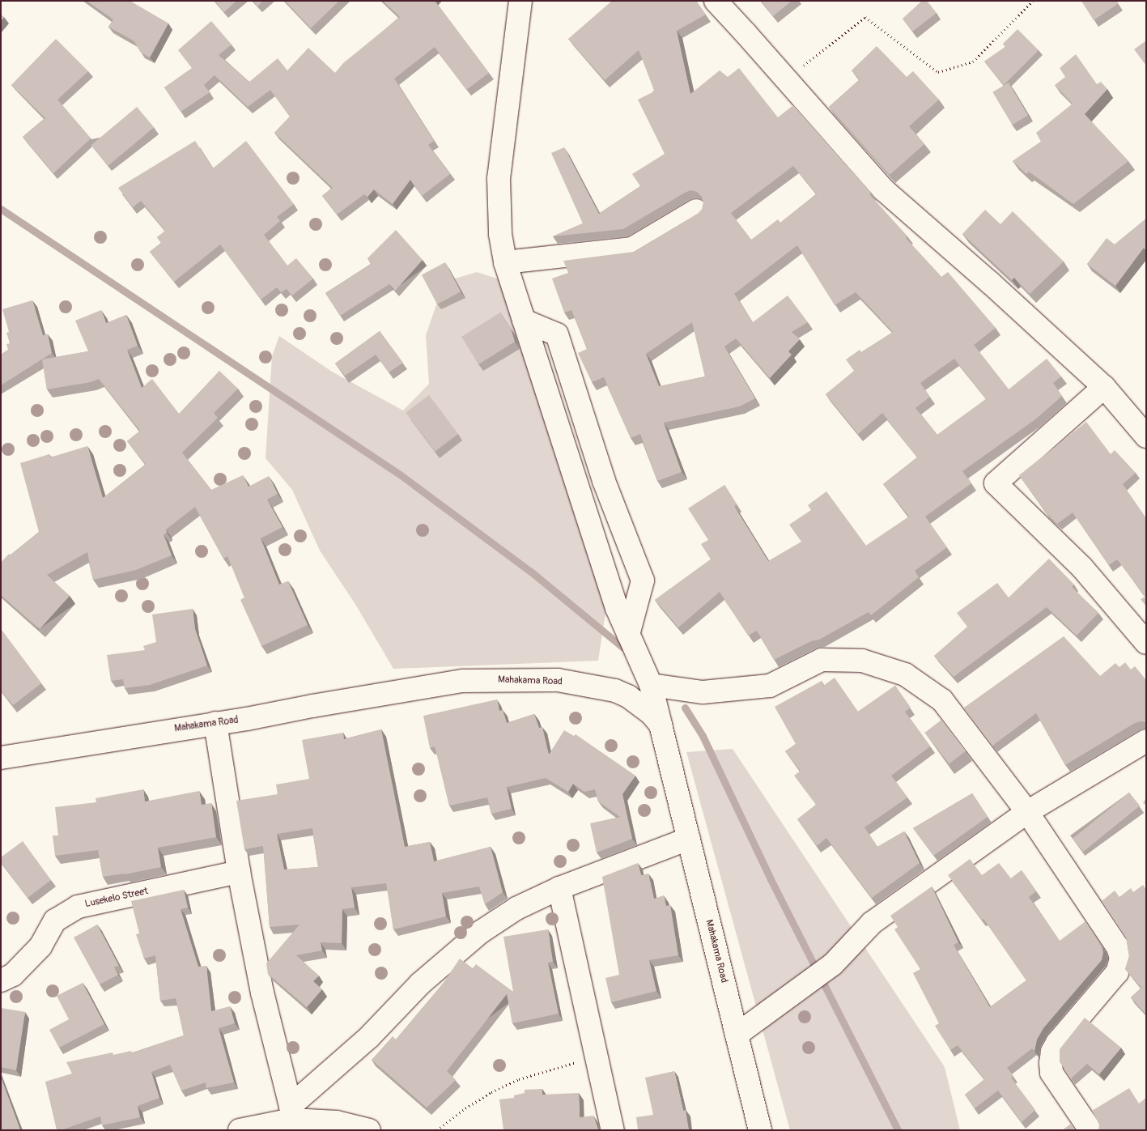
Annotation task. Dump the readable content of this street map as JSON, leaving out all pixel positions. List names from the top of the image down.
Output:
{
  "streets": {
    "street": ["Mahakama Road", "Lusekelo Street"]
  }
}
